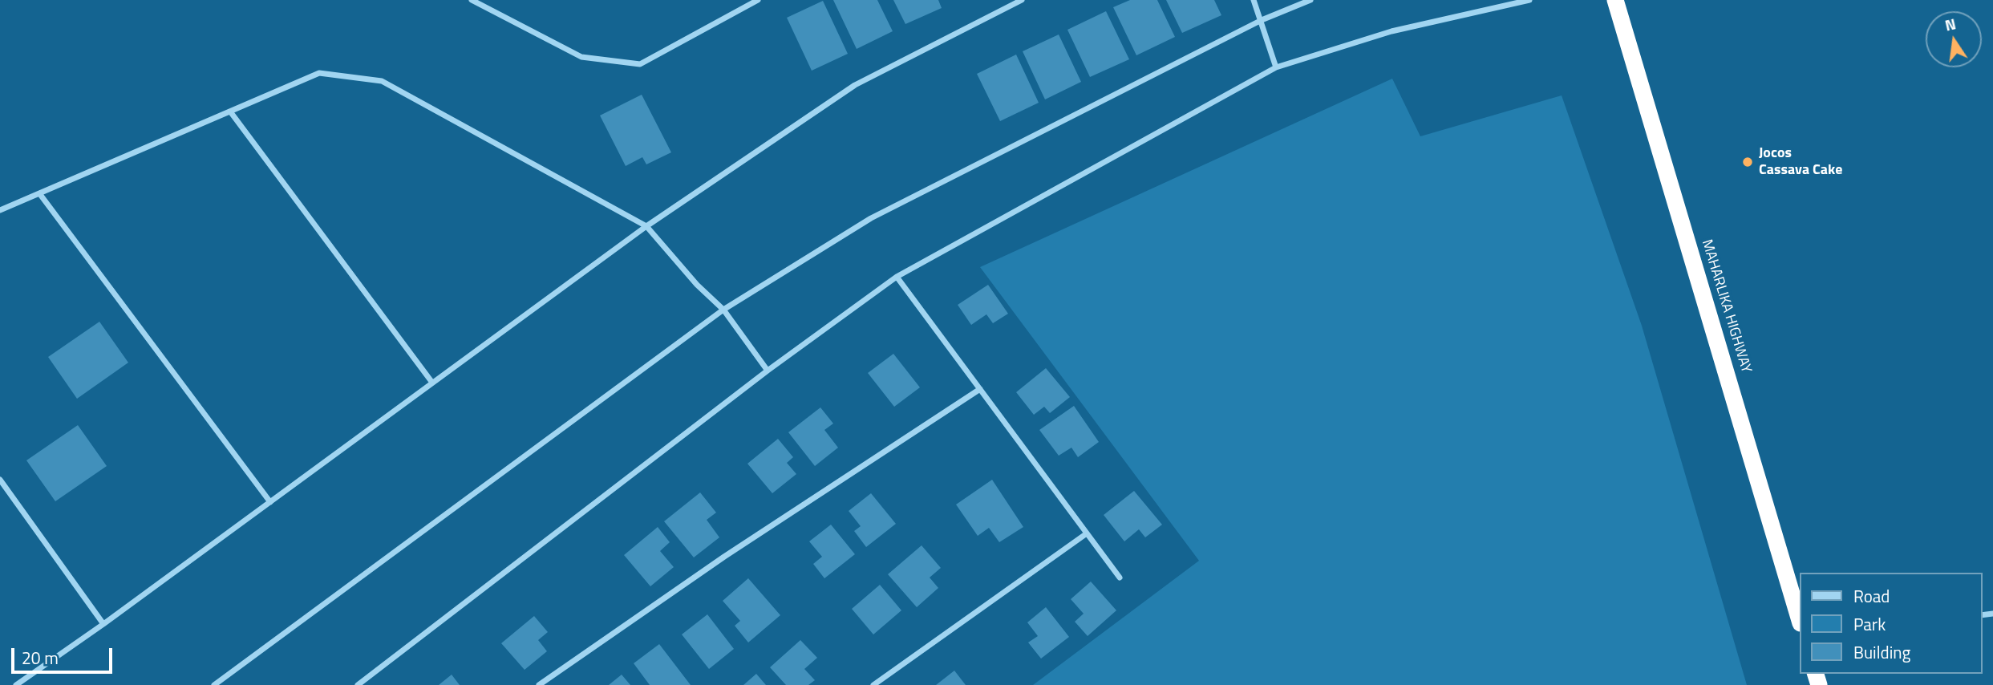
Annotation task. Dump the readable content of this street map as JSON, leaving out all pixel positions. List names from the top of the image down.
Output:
{
  "streets": {
    "highway": ["MAHARLIKA HIGHWAY"]
  },
  "places": ["Jocos Cassava Cake"],
  "legend": ["Road", "Park", "Building"],
  "scale_bar": "20 m",
  "north": "top"
}
